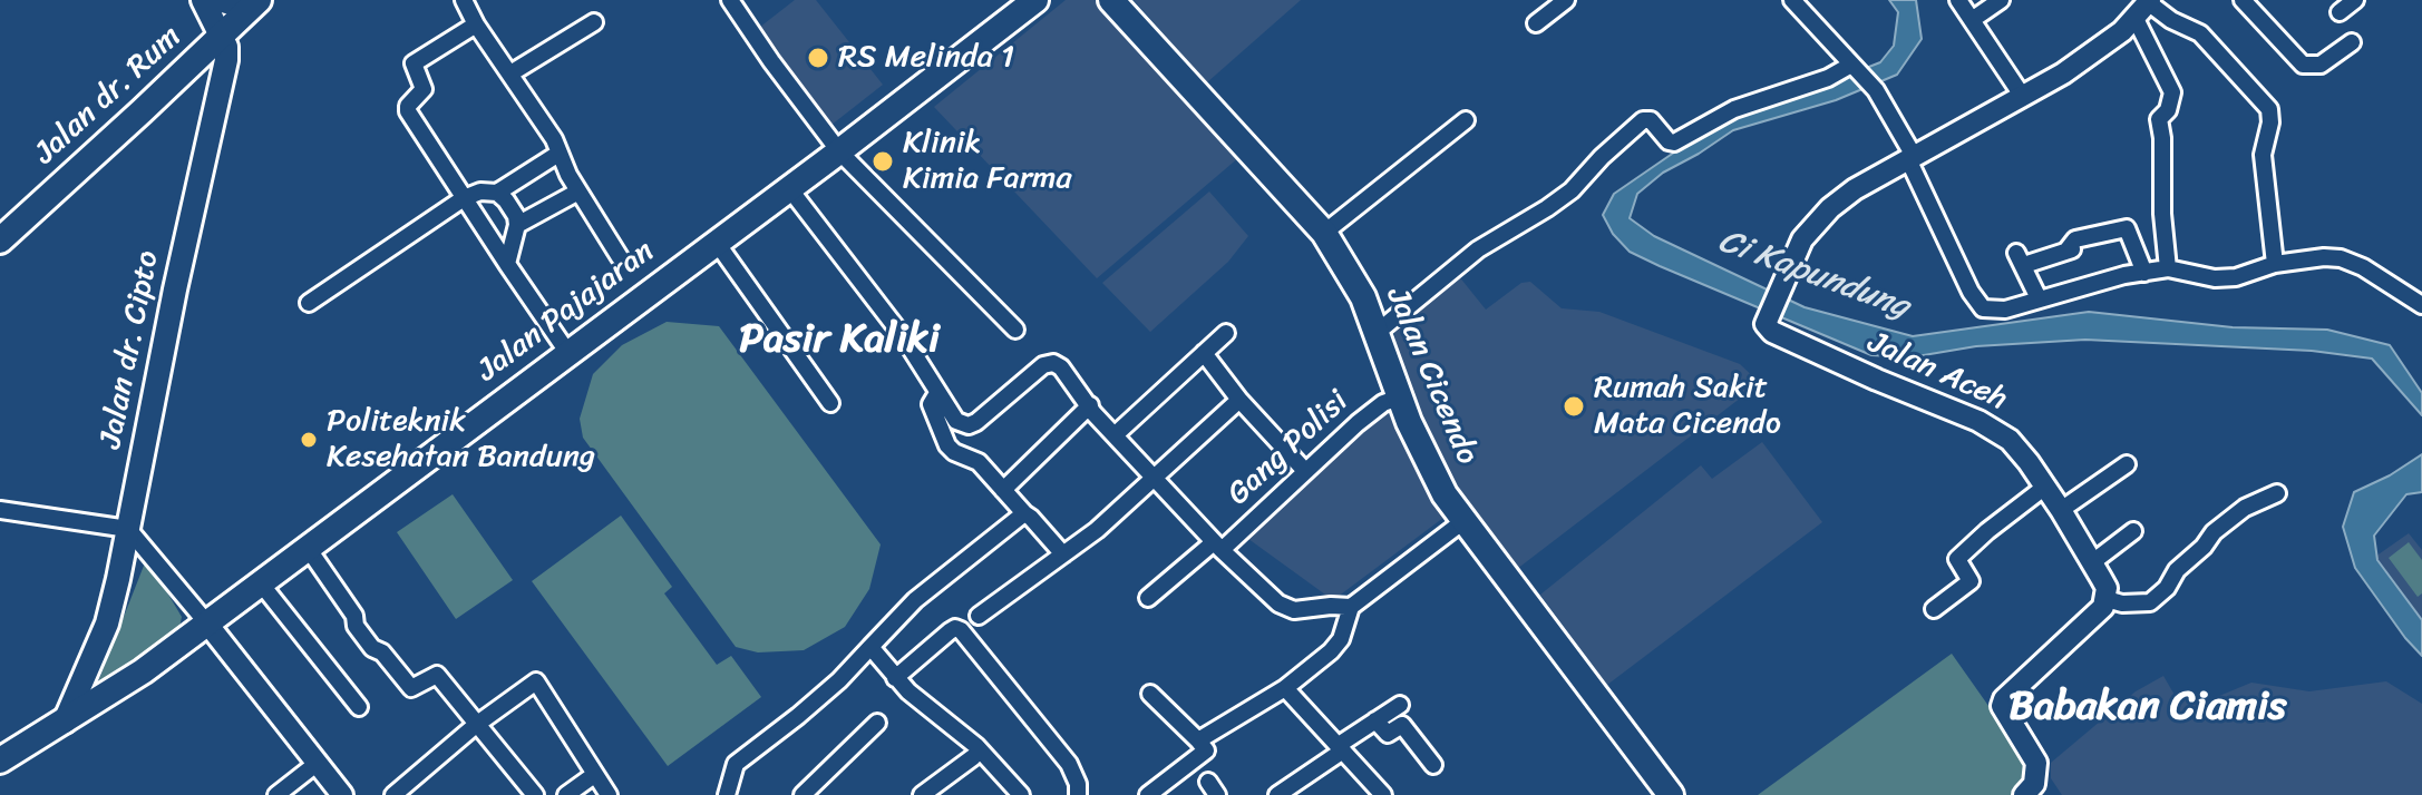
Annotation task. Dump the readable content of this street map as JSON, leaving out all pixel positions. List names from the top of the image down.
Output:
{
  "streets": {
    "main road": [
      "Jalan dr. Rum",
      "Jalan Pajajaran",
      "Jalan dr. Cipto",
      "Jalan Cicendo"
    ],
    "street": ["Jalan Aceh", "Gang Polisi"]
  },
  "crossings": [
    ["Jalan dr. Rum", "Jalan dr. Cipto"],
    ["Jalan Pajajaran", "Jalan dr. Cipto"],
    ["Jalan Cicendo", "Gang Polisi"]
  ],
  "districts": ["Pasir Kaliki", "Babakan Ciamis"],
  "water": ["Ci Kapundung"],
  "places": [
    "RS Melinda 1",
    "Klinik Kimia Farma",
    "Rumah Sakit Mata Cicendo",
    "Politeknik Kesehatan Bandung"
  ]
}
